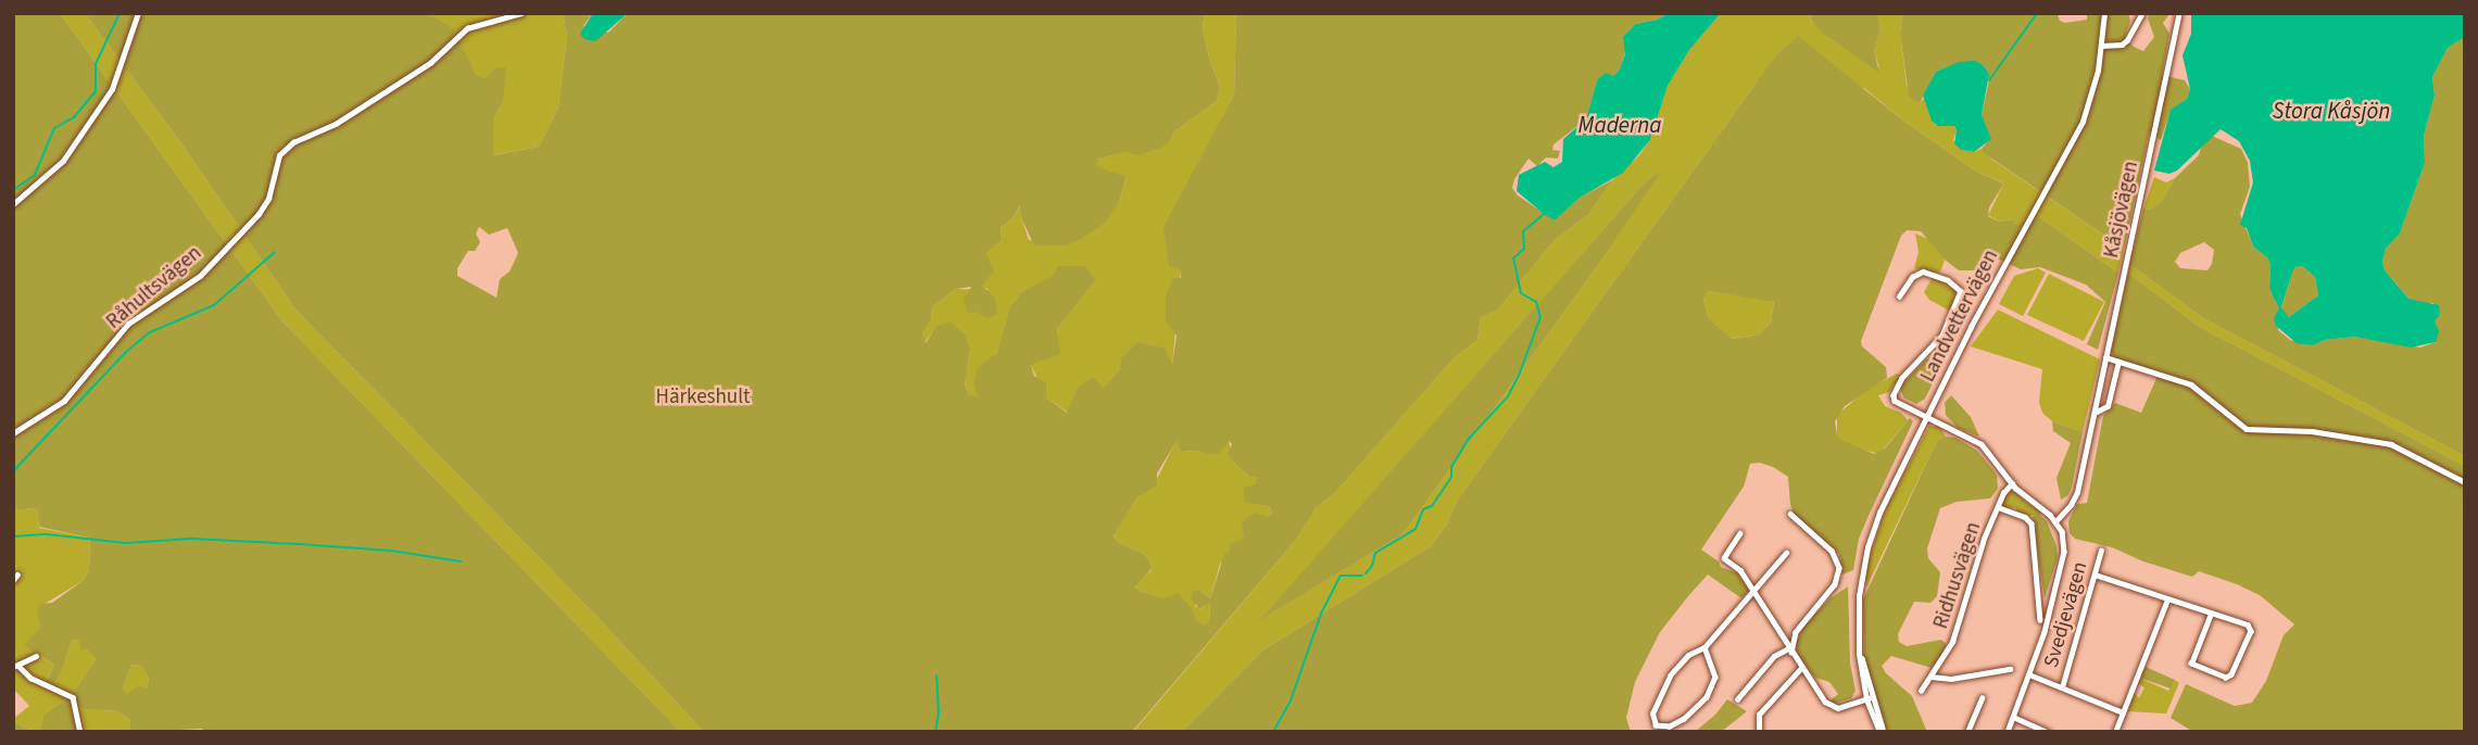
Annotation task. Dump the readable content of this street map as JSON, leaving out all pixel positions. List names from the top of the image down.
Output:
{
  "streets": {
    "street": [
      "Kåsjövägen",
      "Råhultsvägen",
      "Landvettervägen",
      "Ridhusvägen",
      "Svedjevägen"
    ]
  },
  "water": ["Stora Kåsjön", "Maderna"],
  "parks": ["Härkeshult"]
}
